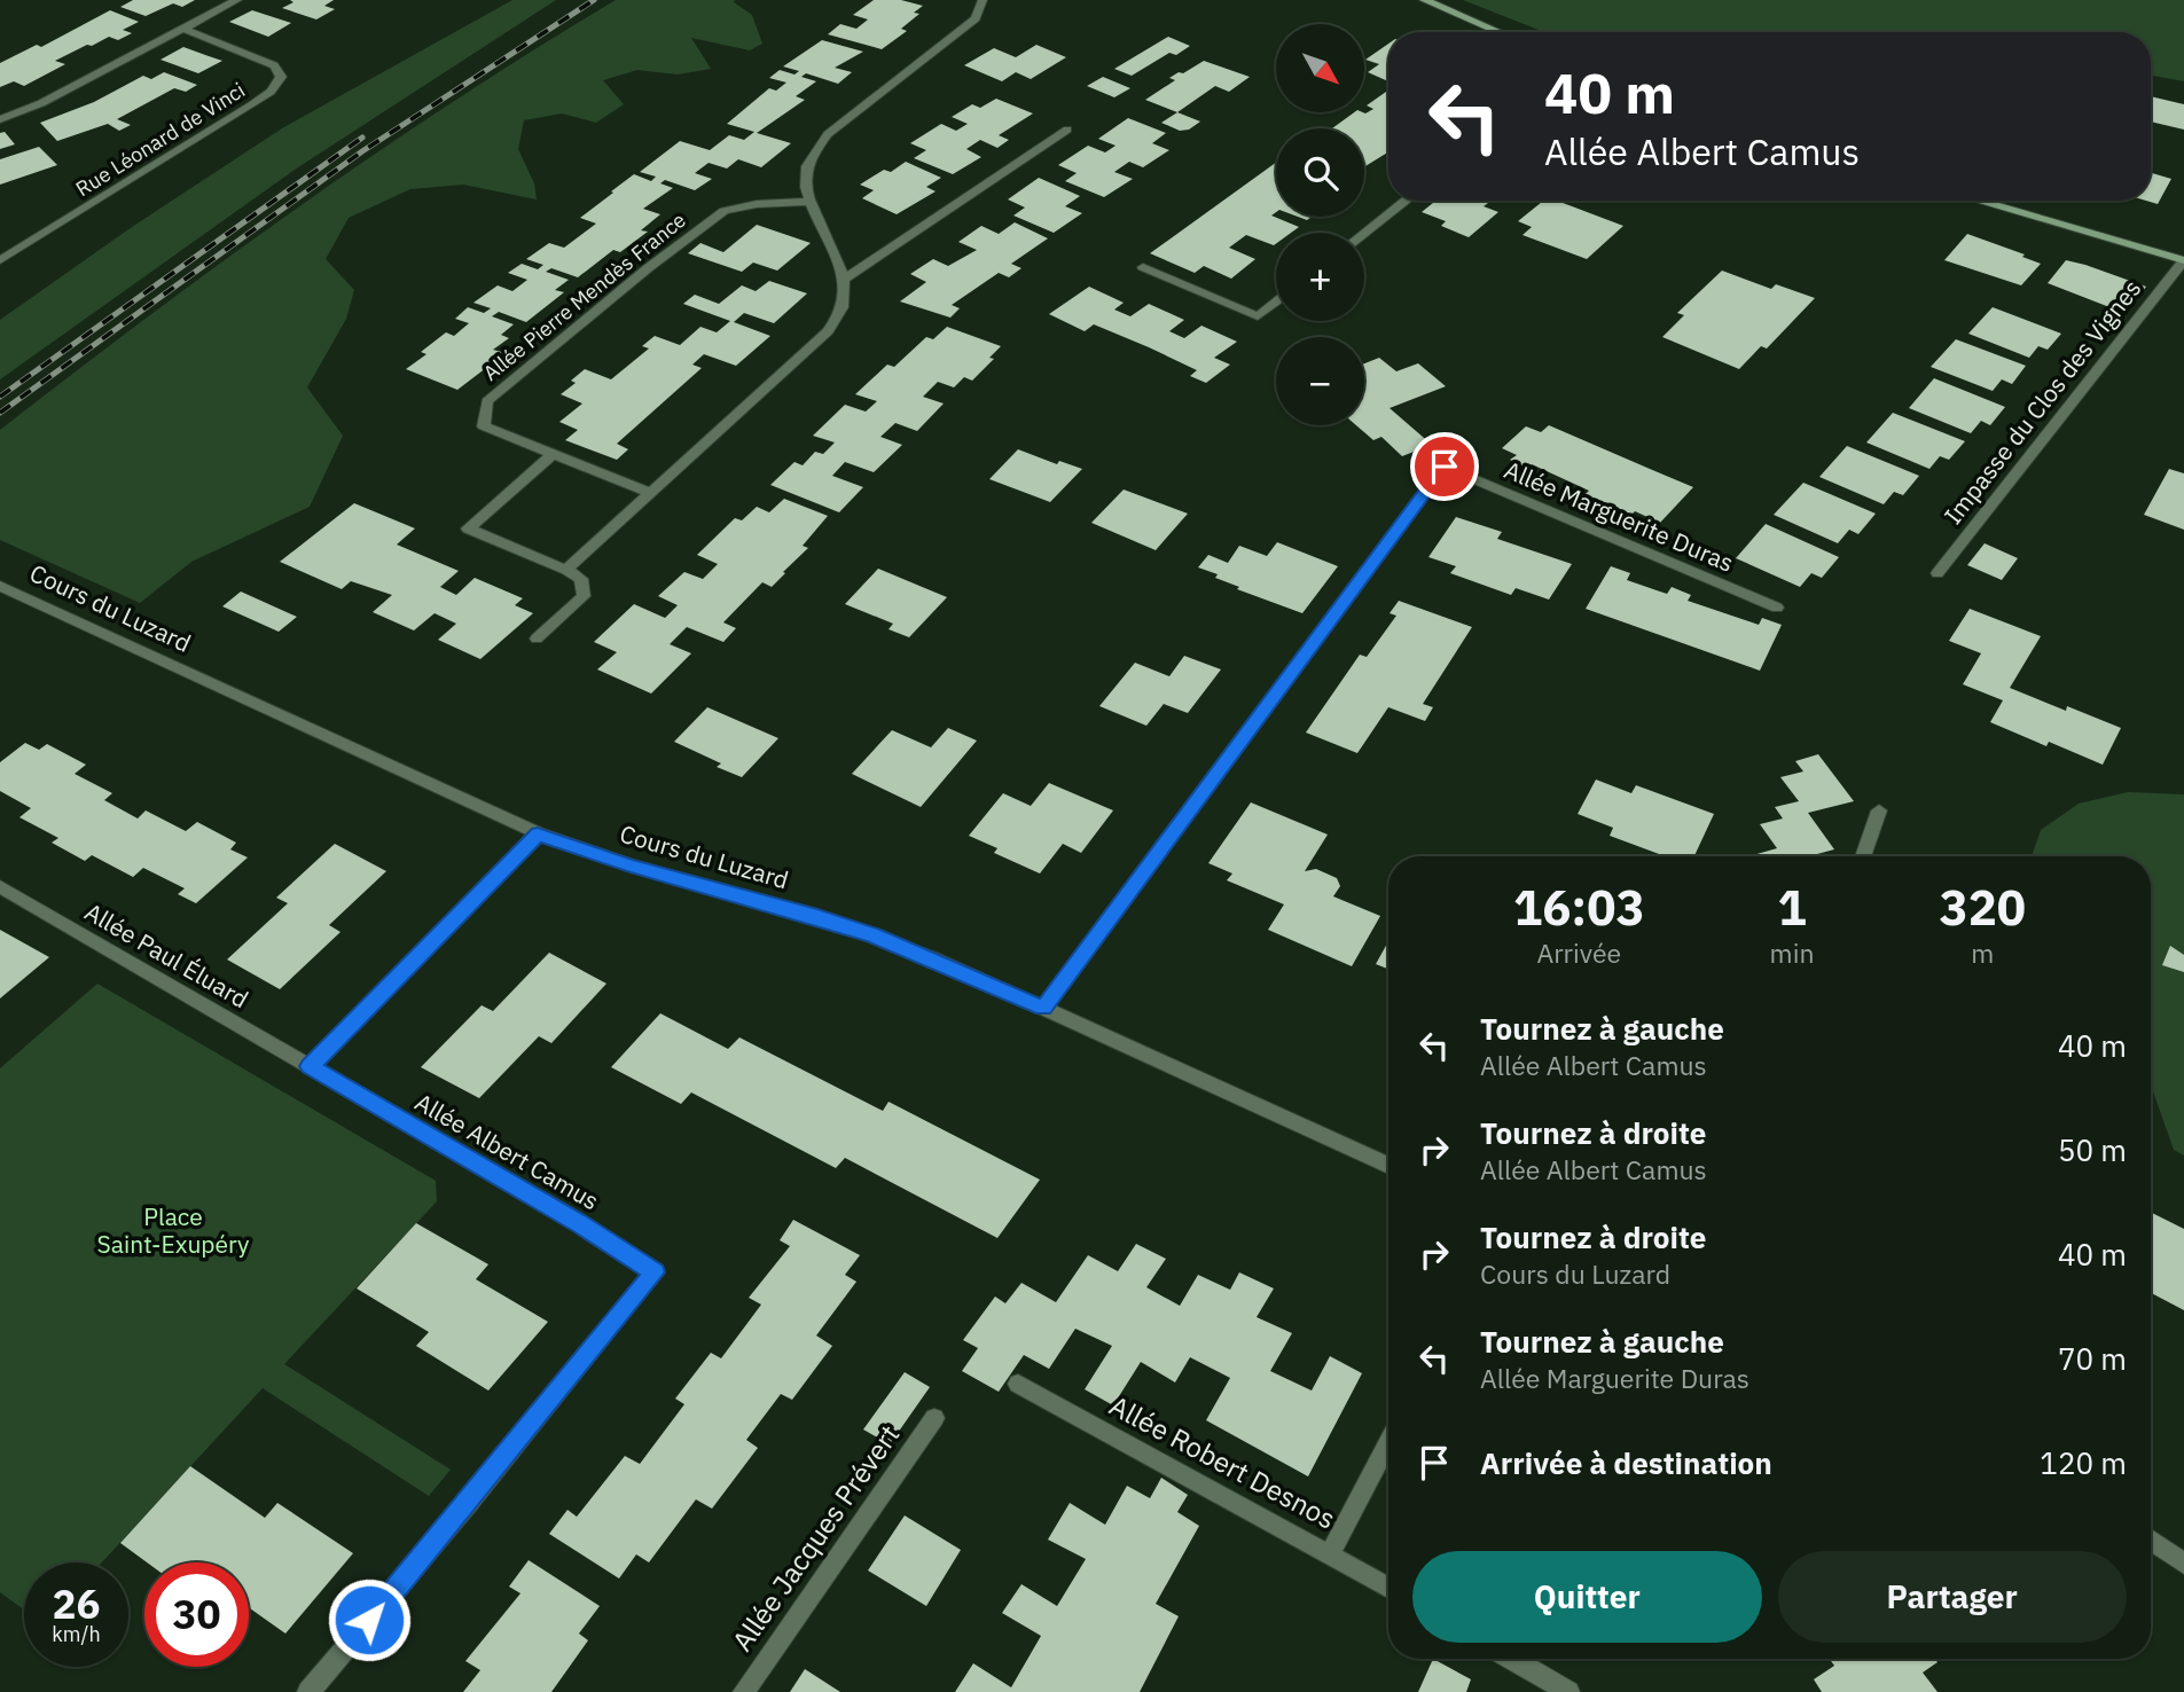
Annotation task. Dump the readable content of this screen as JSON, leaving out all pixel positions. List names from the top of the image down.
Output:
{
  "streets": {
    "street": [
      "Rue Léonard de Vinci",
      "Allée Pierre Mendès France",
      "Impasse du Clos des Vignes",
      "Allée Marguerite Duras",
      "Cours du Luzard",
      "Allée Paul Éluard",
      "Allée Albert Camus",
      "Allée Robert Desnos",
      "Allée Jacques Prévert"
    ]
  },
  "crossings": [
    ["Allée Marguerite Duras", "Cours du Luzard"],
    ["Allée Paul Éluard", "Allée Albert Camus"]
  ],
  "parks": ["Place Saint-Exupéry"],
  "north": "bottom right",
  "page": {
    "map_buttons": ["+", "−"],
    "turn": ["40 m", "Allée Albert Camus"],
    "eta": [
      "16:03",
      "Arrivée",
      "1",
      "min",
      "320",
      "m"
    ],
    "list": [
      {
        "name": "Tournez à gauche",
        "note": "Allée Albert Camus",
        "value": "40 m"
      },
      {
        "name": "Tournez à droite",
        "note": "Allée Albert Camus",
        "value": "50 m"
      },
      {
        "name": "Tournez à droite",
        "note": "Cours du Luzard",
        "value": "40 m"
      },
      {
        "name": "Tournez à gauche",
        "note": "Allée Marguerite Duras",
        "value": "70 m"
      },
      {
        "name": "Arrivée à destination",
        "value": "120 m"
      }
    ],
    "buttons": ["Quitter", "Partager"],
    "speed": "26 km/h",
    "limit": "30"
  }
}
